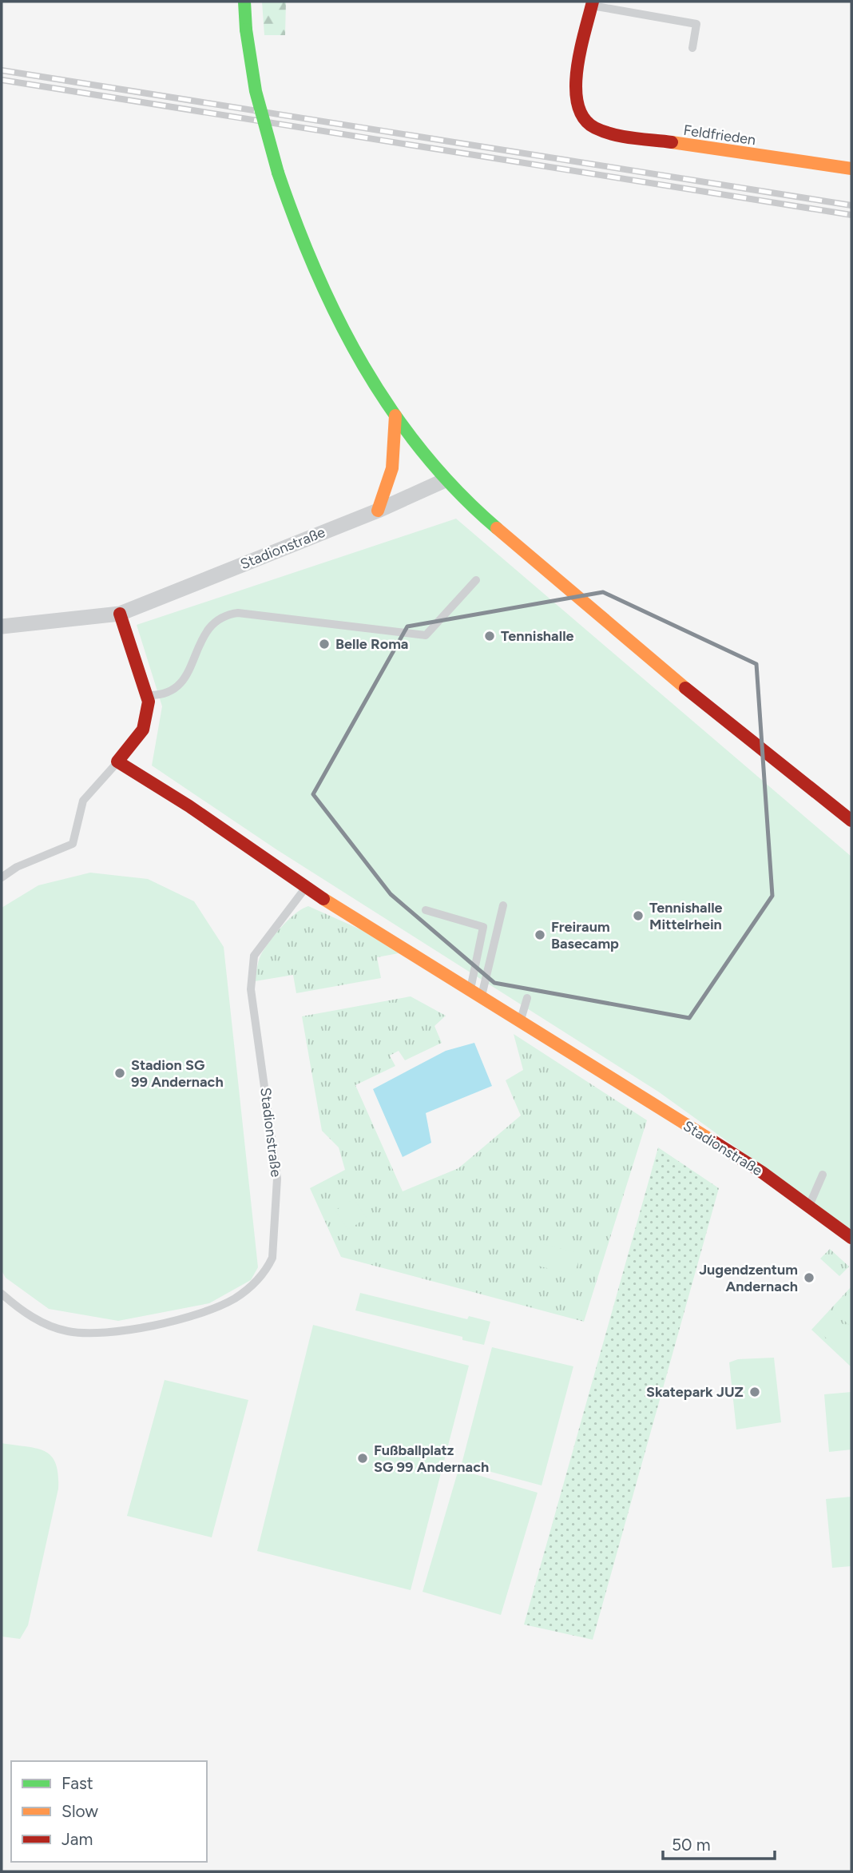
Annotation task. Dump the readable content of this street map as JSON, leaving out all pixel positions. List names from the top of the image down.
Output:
{
  "streets": {
    "street": ["Feldfrieden", "Stadionstraße"]
  },
  "places": [
    "Tennishalle",
    "Belle Roma",
    "Tennishalle Mittelrhein",
    "Freiraum Basecamp",
    "Stadion SG 99 Andernach",
    "Jugendzentum Andernach",
    "Skatepark JUZ",
    "Fußballplatz SG 99 Andernach"
  ],
  "legend": ["Fast", "Slow", "Jam"],
  "scale_bar": "50 m"
}
